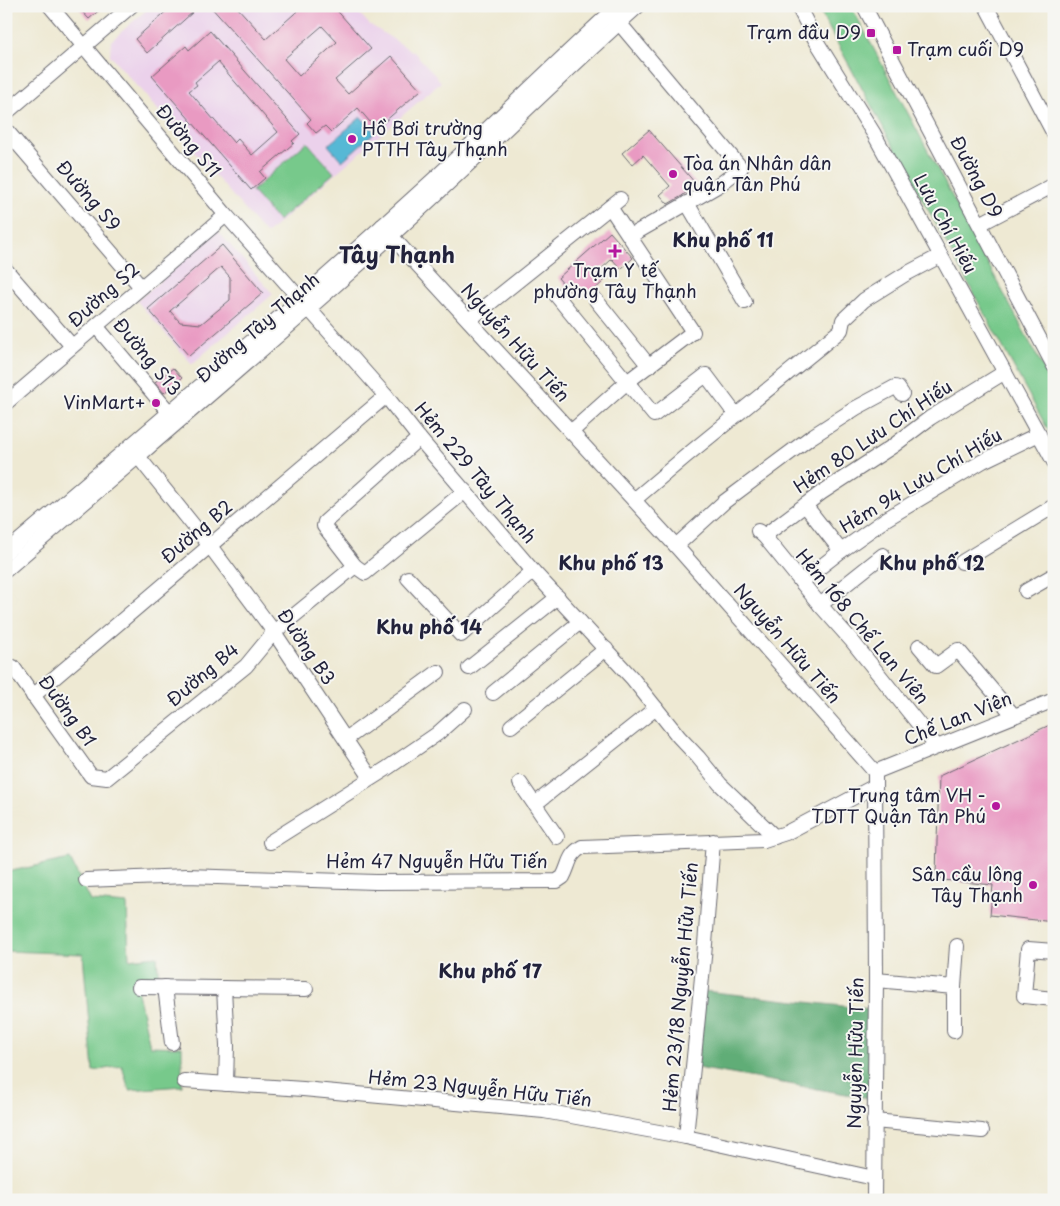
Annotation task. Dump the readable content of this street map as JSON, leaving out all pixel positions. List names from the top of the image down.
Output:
{
  "streets": {
    "street": [
      "Đường S11",
      "Đường D9",
      "Đường S9",
      "Lưu Chí Hiếu",
      "Đường S2",
      "Đường Tây Thạnh",
      "Nguyễn Hữu Tiến",
      "Đường S13",
      "Hẻm 80 Lưu Chí Hiếu",
      "Hẻm 229 Tây Thạnh",
      "Hẻm 94 Lưu Chí Hiếu",
      "Đường B2",
      "Hẻm 168 Chế Lan Viên",
      "Đường B3",
      "Đường B4",
      "Đường B1",
      "Chế Lan Viên",
      "Hẻm 47 Nguyễn Hữu Tiến",
      "Hẻm 23/18 Nguyễn Hữu Tiến",
      "Hẻm 23 Nguyễn Hữu Tiến"
    ]
  },
  "crossings": [
    ["Đường S11", "Đường S2"],
    ["Đường S11", "Đường Tây Thạnh"],
    ["Đường S11", "Hẻm 229 Tây Thạnh"],
    ["Đường S9", "Đường S2"],
    ["Lưu Chí Hiếu", "Hẻm 80 Lưu Chí Hiếu"],
    ["Lưu Chí Hiếu", "Hẻm 94 Lưu Chí Hiếu"],
    ["Đường S2", "Đường S13"],
    ["Đường Tây Thạnh", "Nguyễn Hữu Tiến"],
    ["Đường Tây Thạnh", "Đường S13"],
    ["Đường Tây Thạnh", "Hẻm 229 Tây Thạnh"],
    ["Đường Tây Thạnh", "Đường B3"],
    ["Nguyễn Hữu Tiến", "Chế Lan Viên"],
    ["Nguyễn Hữu Tiến", "Hẻm 47 Nguyễn Hữu Tiến"],
    ["Nguyễn Hữu Tiến", "Hẻm 23 Nguyễn Hữu Tiến"],
    ["Hẻm 80 Lưu Chí Hiếu", "Hẻm 168 Chế Lan Viên"],
    ["Hẻm 229 Tây Thạnh", "Đường B2"],
    ["Hẻm 229 Tây Thạnh", "Hẻm 47 Nguyễn Hữu Tiến"],
    ["Hẻm 94 Lưu Chí Hiếu", "Hẻm 168 Chế Lan Viên"],
    ["Đường B2", "Đường B3"],
    ["Đường B2", "Đường B1"],
    ["Hẻm 168 Chế Lan Viên", "Chế Lan Viên"],
    ["Đường B3", "Đường B4"],
    ["Đường B4", "Đường B1"],
    ["Chế Lan Viên", "Hẻm 47 Nguyễn Hữu Tiến"],
    ["Hẻm 47 Nguyễn Hữu Tiến", "Hẻm 23/18 Nguyễn Hữu Tiến"],
    ["Hẻm 23/18 Nguyễn Hữu Tiến", "Hẻm 23 Nguyễn Hữu Tiến"]
  ],
  "districts": [
    "Khu phố 11",
    "Tây Thạnh",
    "Khu phố 13",
    "Khu phố 12",
    "Khu phố 14",
    "Khu phố 17"
  ],
  "places": {
    "transit": ["Trạm đầu D9", "Trạm cuối D9"],
    "other": [
      "Hồ Bơi trường PTTH Tây Thạnh",
      "Tòa án Nhân dân quận Tân Phú",
      "VinMart+",
      "Trung tâm VH - TDTT Quận Tân Phú",
      "Sân cầu lông Tây Thạnh"
    ],
    "health": ["Trạm Y tế phường Tây Thạnh"]
  }
}
